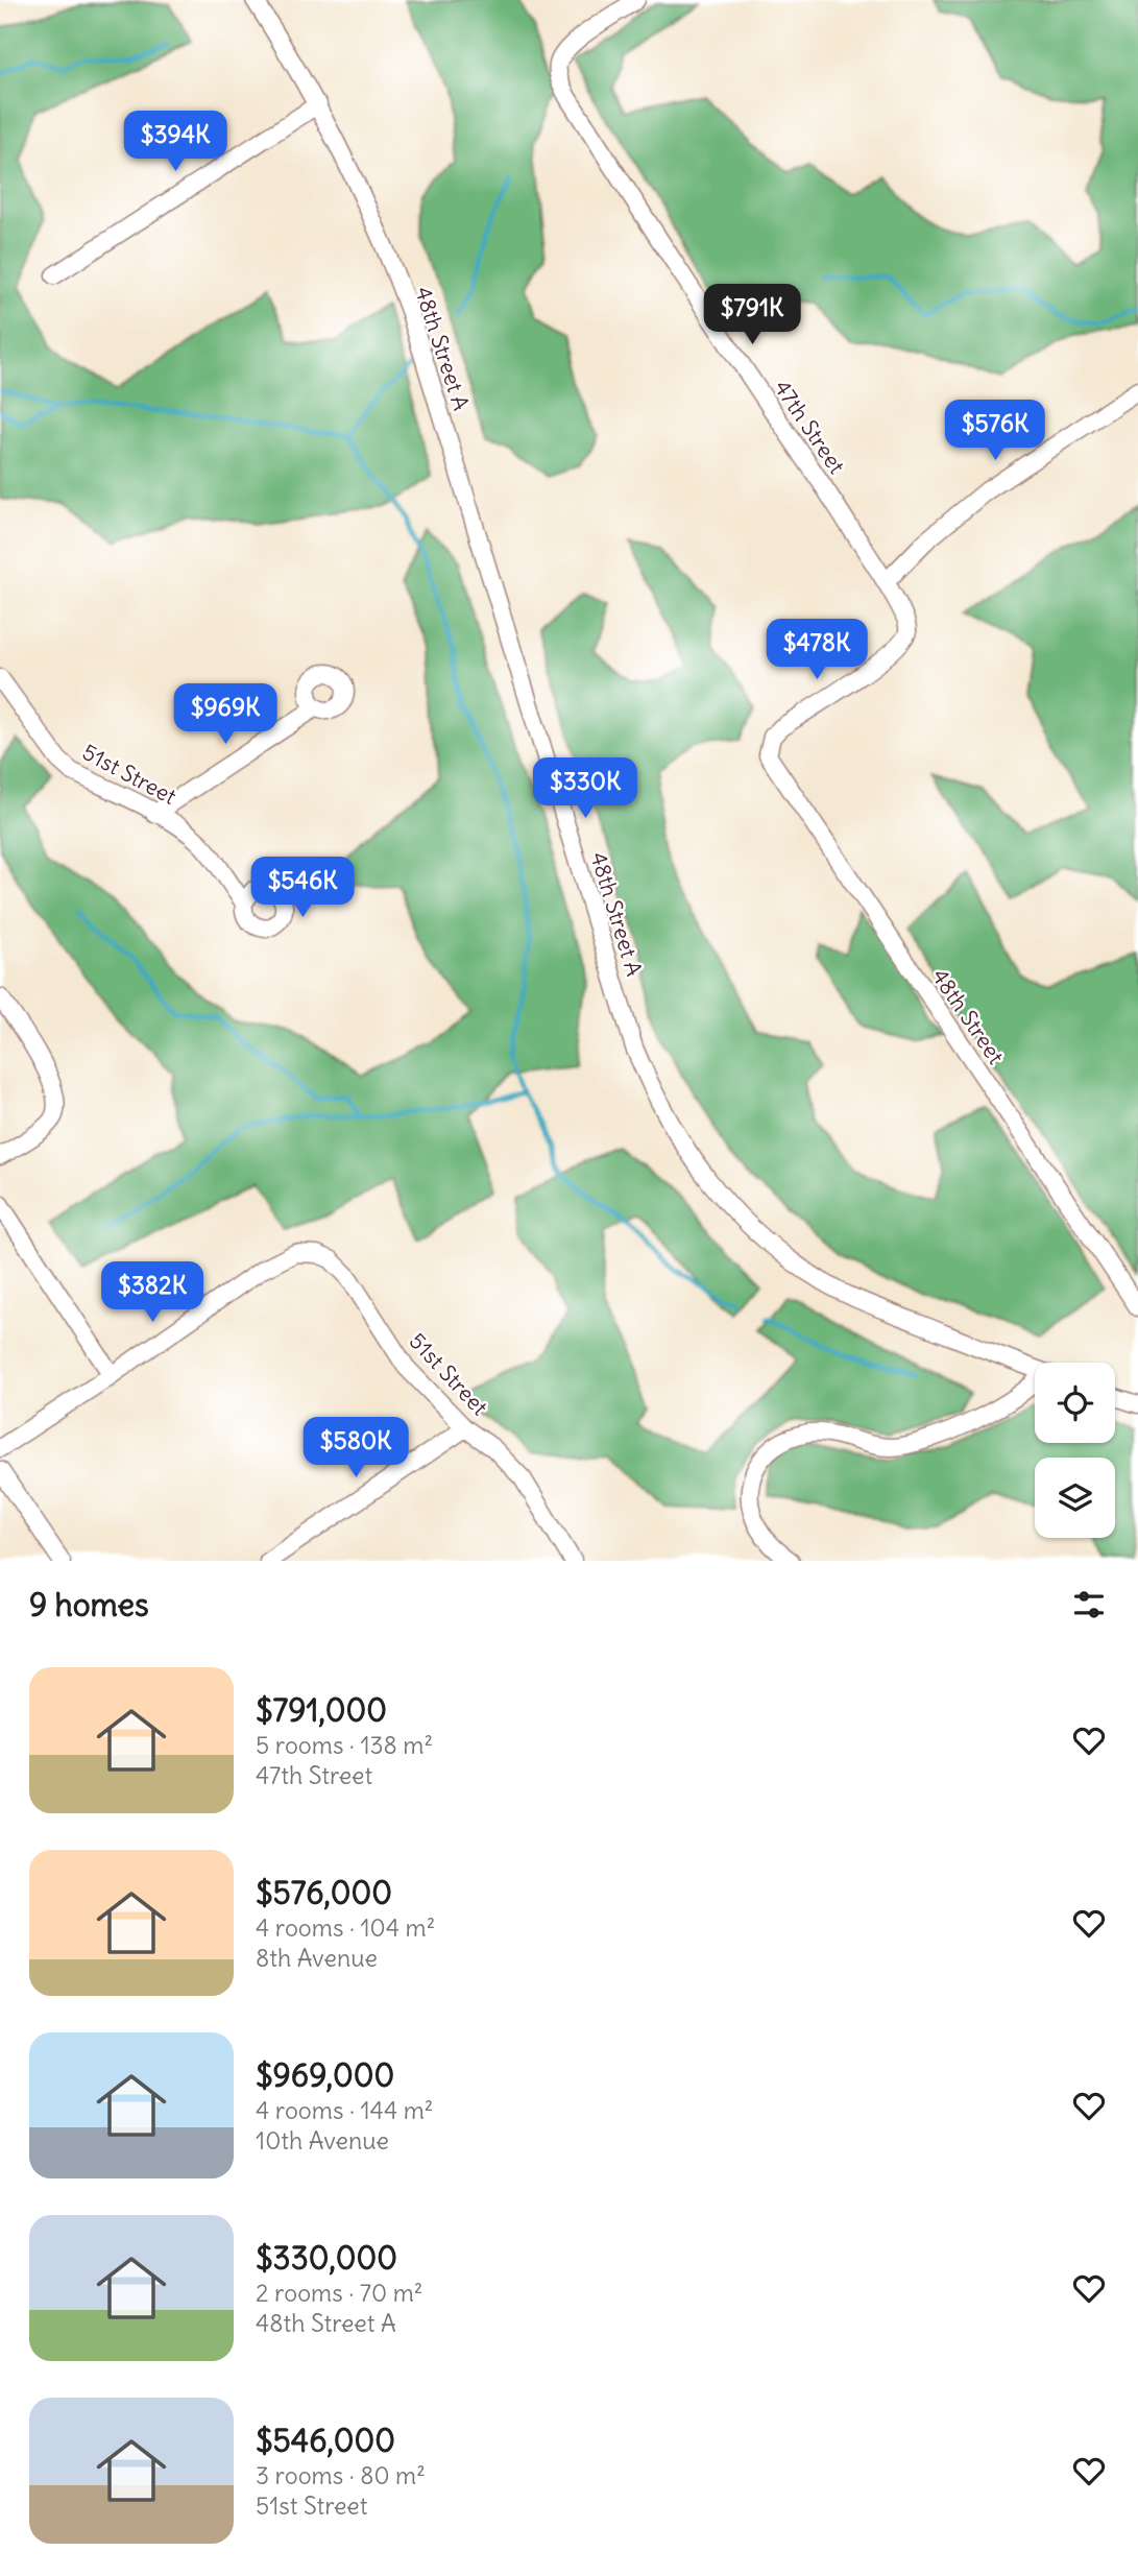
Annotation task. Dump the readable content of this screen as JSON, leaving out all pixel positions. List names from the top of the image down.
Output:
{
  "streets": {
    "street": [
      "48th Street A",
      "47th Street",
      "51st Street",
      "48th Street"
    ]
  },
  "crossings": [
    ["47th Street", "48th Street"]
  ],
  "page": {
    "price": [
      "$394K",
      "$791K",
      "$576K",
      "$478K",
      "$969K",
      "$330K",
      "$546K",
      "$382K",
      "$580K"
    ],
    "heading": "9 homes",
    "list": [
      {
        "name": "$791,000",
        "note": "5 rooms · 138 m² · 47th Street"
      },
      {
        "name": "$576,000",
        "note": "4 rooms · 104 m² · 8th Avenue"
      },
      {
        "name": "$969,000",
        "note": "4 rooms · 144 m² · 10th Avenue"
      },
      {
        "name": "$330,000",
        "note": "2 rooms · 70 m² · 48th Street A"
      },
      {
        "name": "$546,000",
        "note": "3 rooms · 80 m² · 51st Street"
      }
    ]
  }
}
